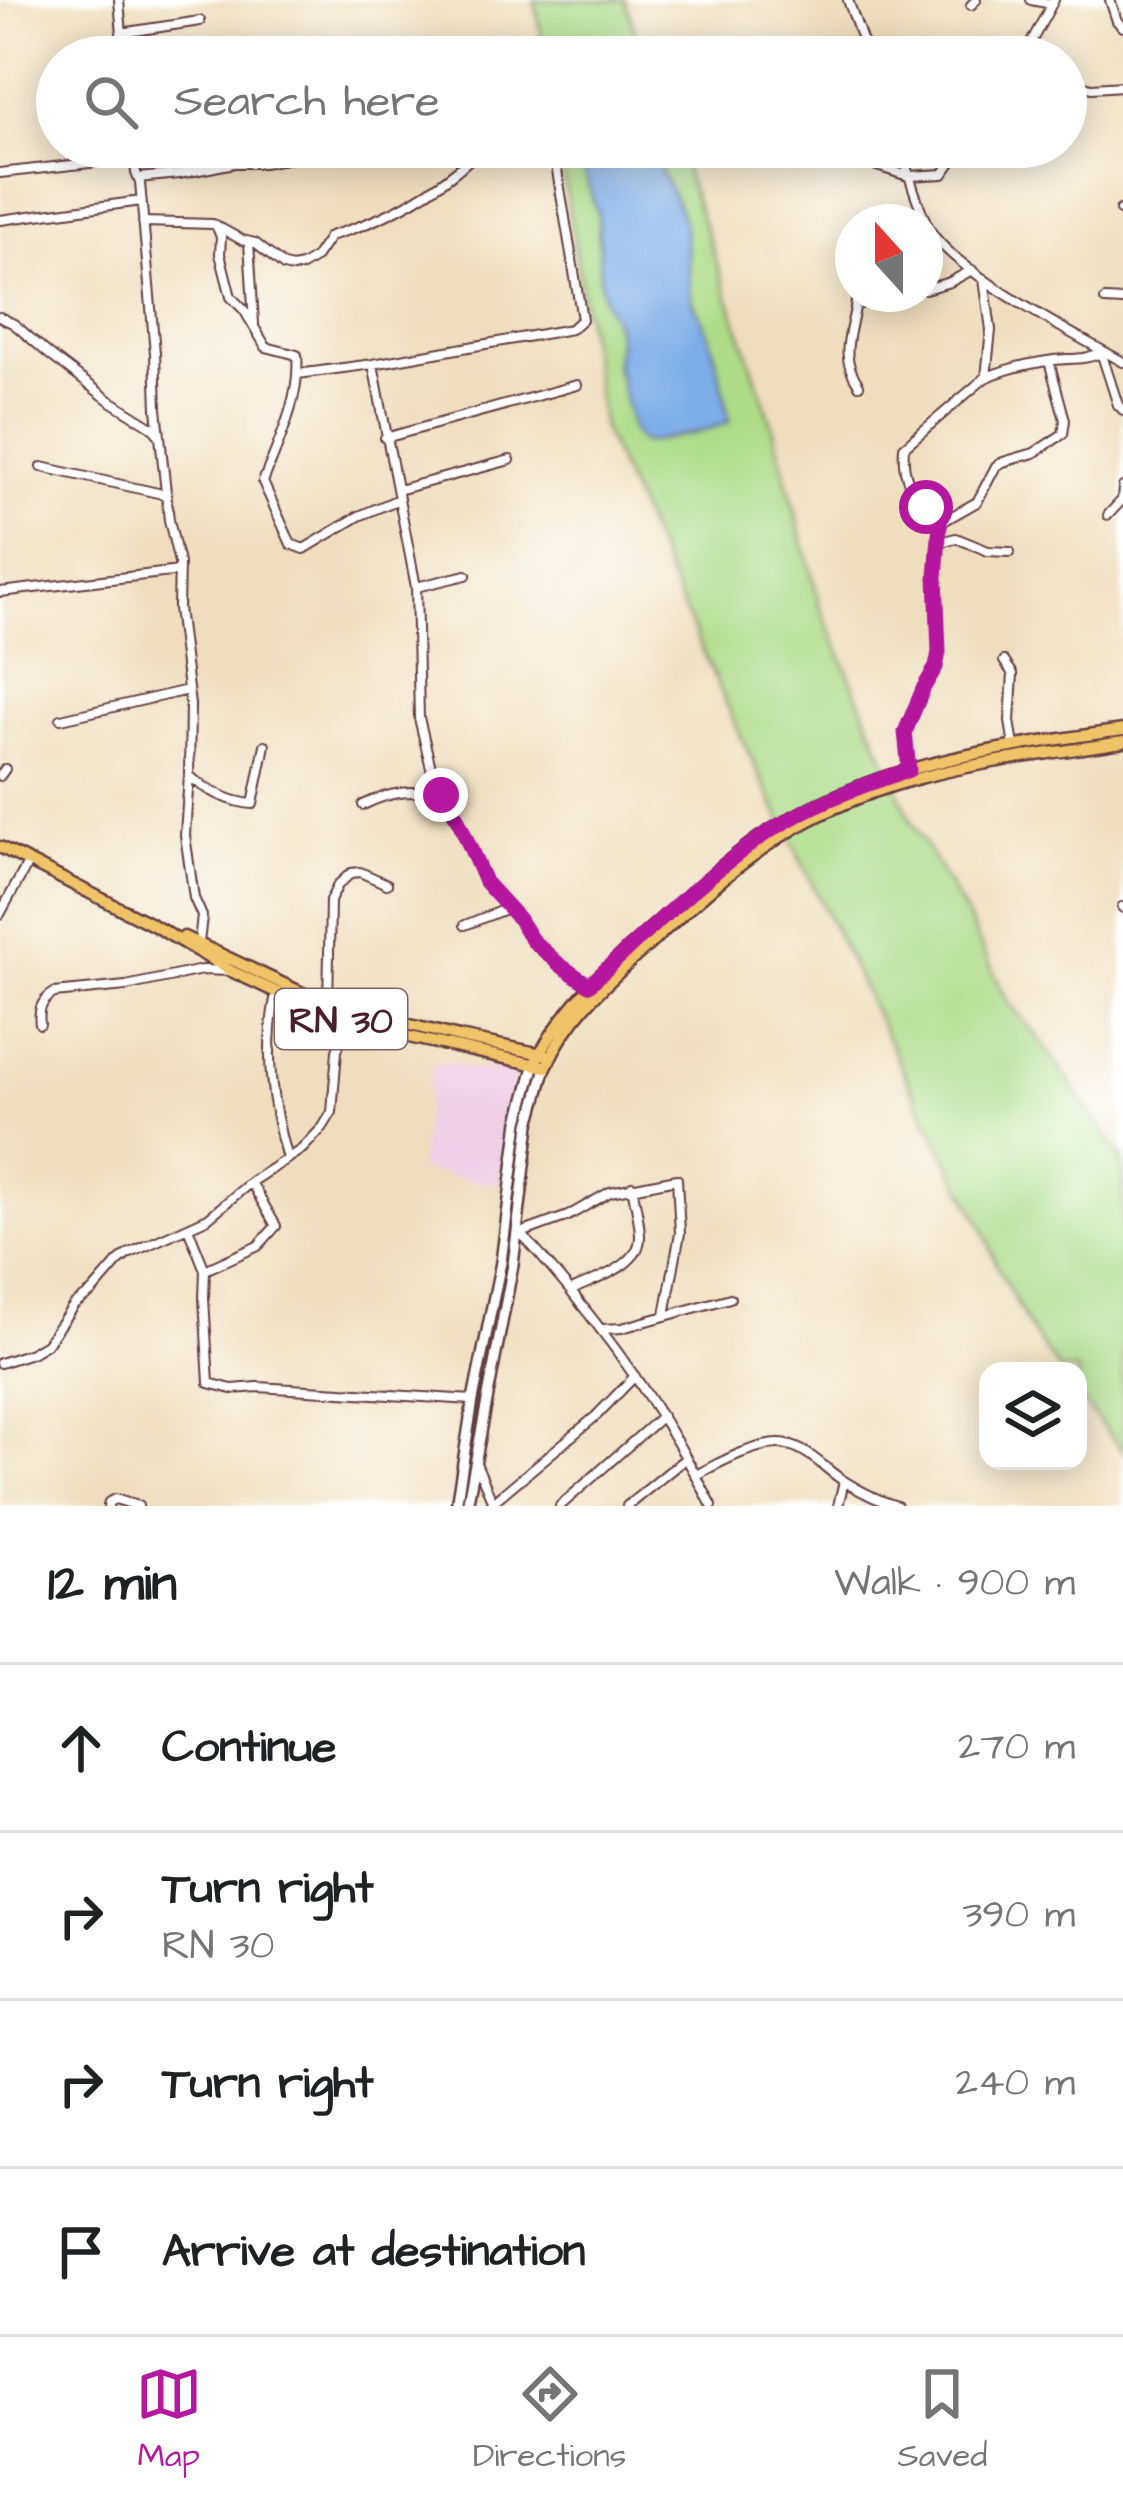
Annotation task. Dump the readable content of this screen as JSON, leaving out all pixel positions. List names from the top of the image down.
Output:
{
  "streets": {
    "main road": ["RN 30"]
  },
  "north": "top",
  "page": {
    "search": "Search here",
    "heading": ["12 min", "Walk · 900 m"],
    "list": [
      ["Continue", "270 m"],
      ["Turn right", "RN 30", "390 m"],
      ["Turn right", "240 m"],
      "Arrive at destination"
    ],
    "nav": ["Map", "Directions", "Saved"]
  }
}
